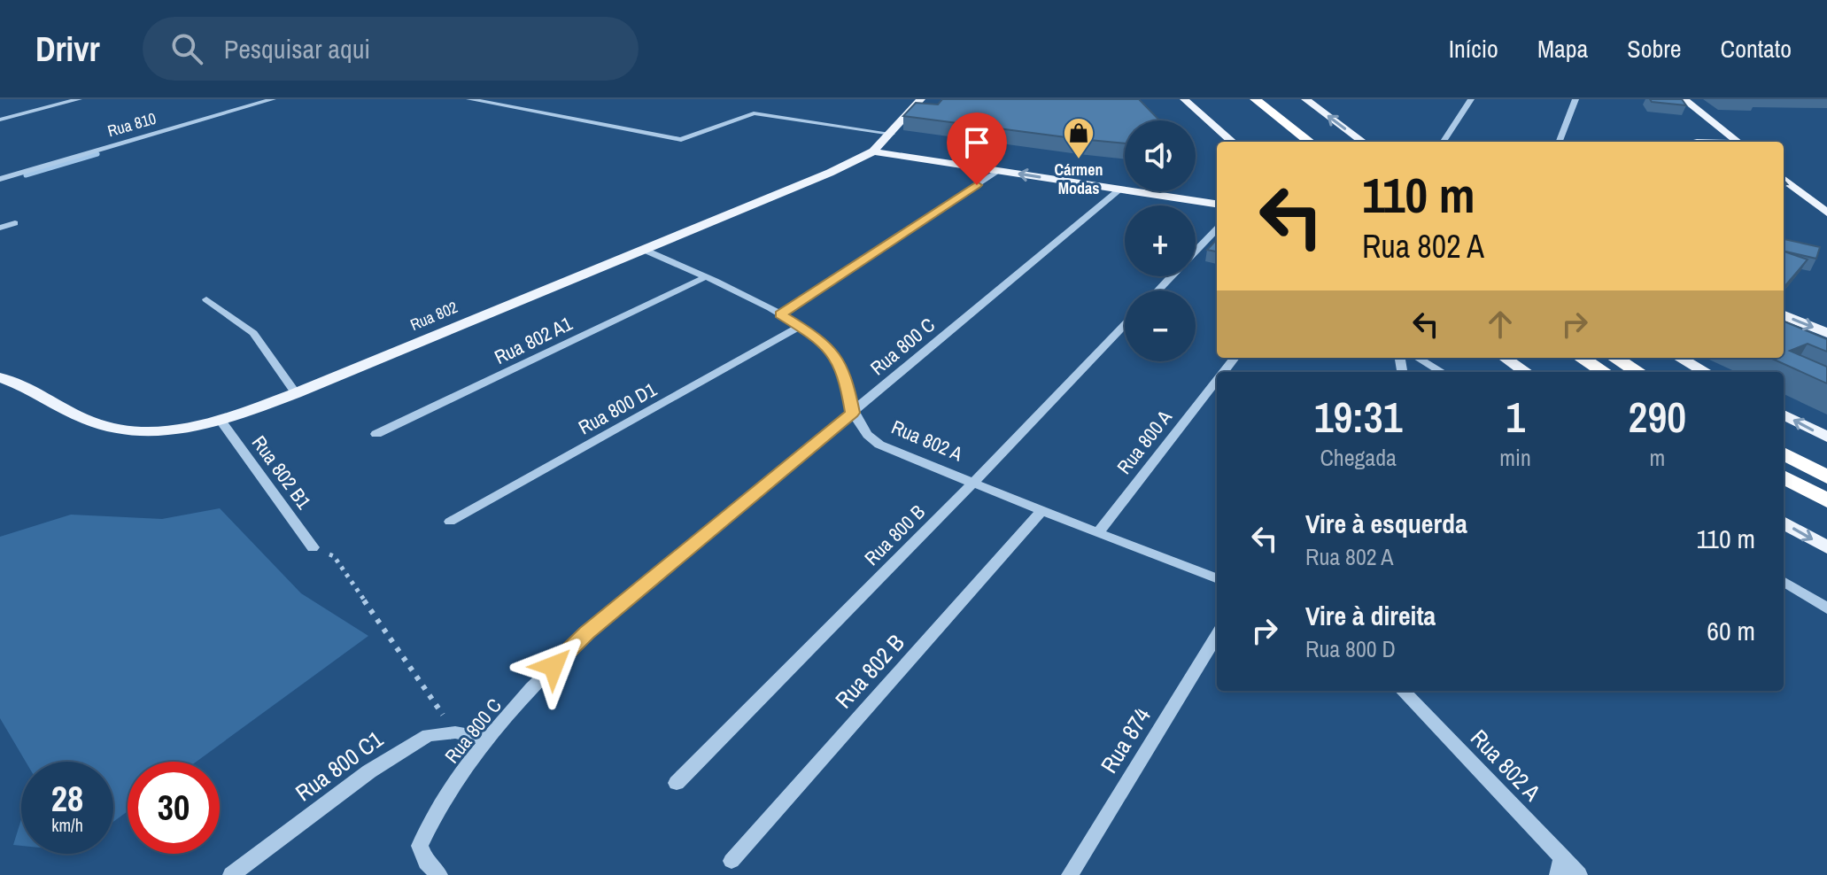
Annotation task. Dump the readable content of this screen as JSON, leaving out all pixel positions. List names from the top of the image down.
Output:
{
  "streets": {
    "main road": ["Rua 802"],
    "street": [
      "Rua 810",
      "Rua 802 A1",
      "Rua 800 C",
      "Rua 800 D1",
      "Rua 802 A",
      "Rua 800 A",
      "Rua 802 B1",
      "Rua 800 B",
      "Rua 802 B",
      "Rua 874",
      "Rua 800 C1"
    ]
  },
  "crossings": [
    ["Rua 802", "Rua 802 A"],
    ["Rua 802", "Rua 802 B1"],
    ["Rua 802 A1", "Rua 802 A"],
    ["Rua 800 C", "Rua 802 A"],
    ["Rua 800 C", "Rua 800 C1"],
    ["Rua 800 D1", "Rua 802 A"],
    ["Rua 802 A", "Rua 800 A"],
    ["Rua 802 A", "Rua 800 B"],
    ["Rua 802 A", "Rua 802 B"]
  ],
  "places": {
    "shop": ["Cármen Modas"]
  },
  "page": {
    "header": "Drivr",
    "search": "Pesquisar aqui",
    "nav": [
      "Início",
      "Mapa",
      "Sobre",
      "Contato"
    ],
    "map_buttons": ["+", "−"],
    "turn": ["110 m", "Rua 802 A"],
    "eta": [
      "19:31",
      "Chegada",
      "1",
      "min",
      "290",
      "m"
    ],
    "list": [
      {
        "name": "Vire à esquerda",
        "note": "Rua 802 A",
        "value": "110 m"
      },
      {
        "name": "Vire à direita",
        "note": "Rua 800 D",
        "value": "60 m"
      }
    ],
    "speed": "28 km/h",
    "limit": "30"
  }
}
